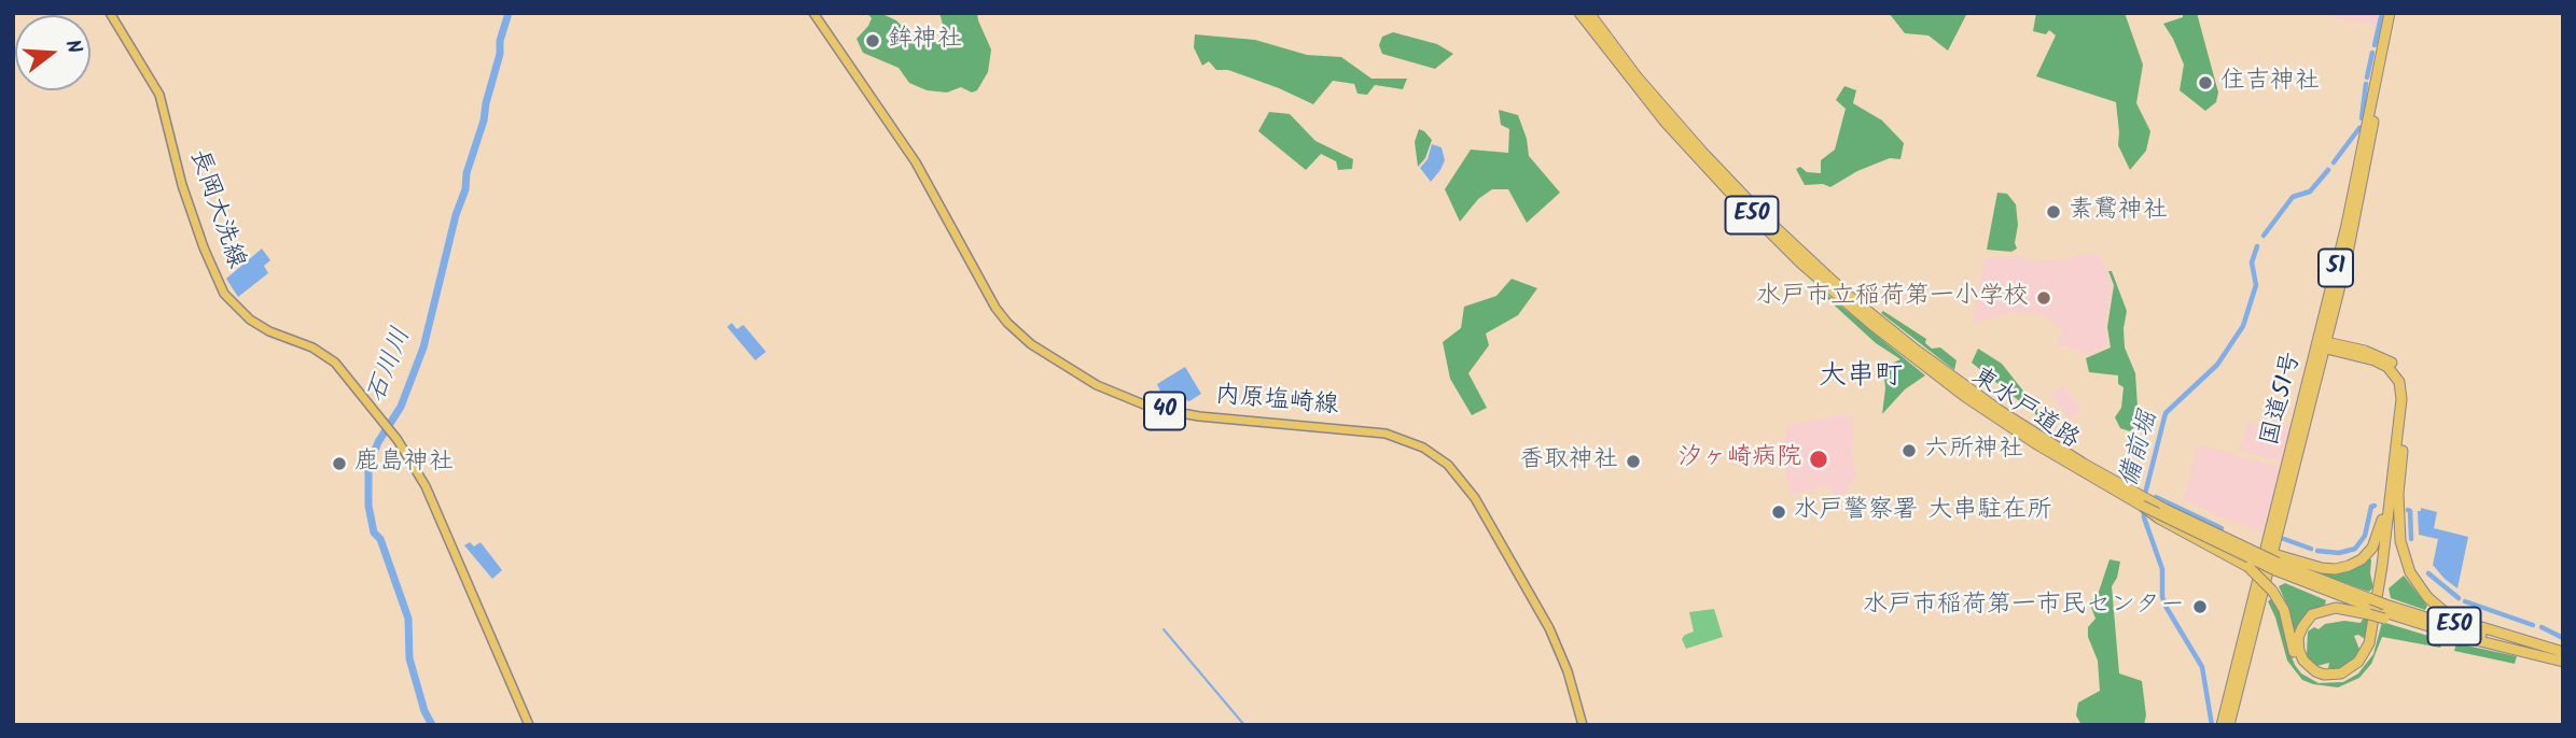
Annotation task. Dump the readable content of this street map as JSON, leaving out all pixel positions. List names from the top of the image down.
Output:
{
  "streets": {
    "highway": [
      "E50",
      "51",
      "国道51号",
      "東水戸道路"
    ],
    "main road": ["長岡大洗線", "内原塩崎線", "40"]
  },
  "districts": ["大串町"],
  "water": ["石川川", "備前堀"],
  "places": [
    "鉾神社",
    "住吉神社",
    "素鵞神社",
    "水戸市立稲荷第一小学校",
    "六所神社",
    "汐ヶ崎病院",
    "香取神社",
    "鹿島神社",
    "水戸警察署 大串駐在所",
    "水戸市稲荷第一市民センター"
  ],
  "north": "right"
}
